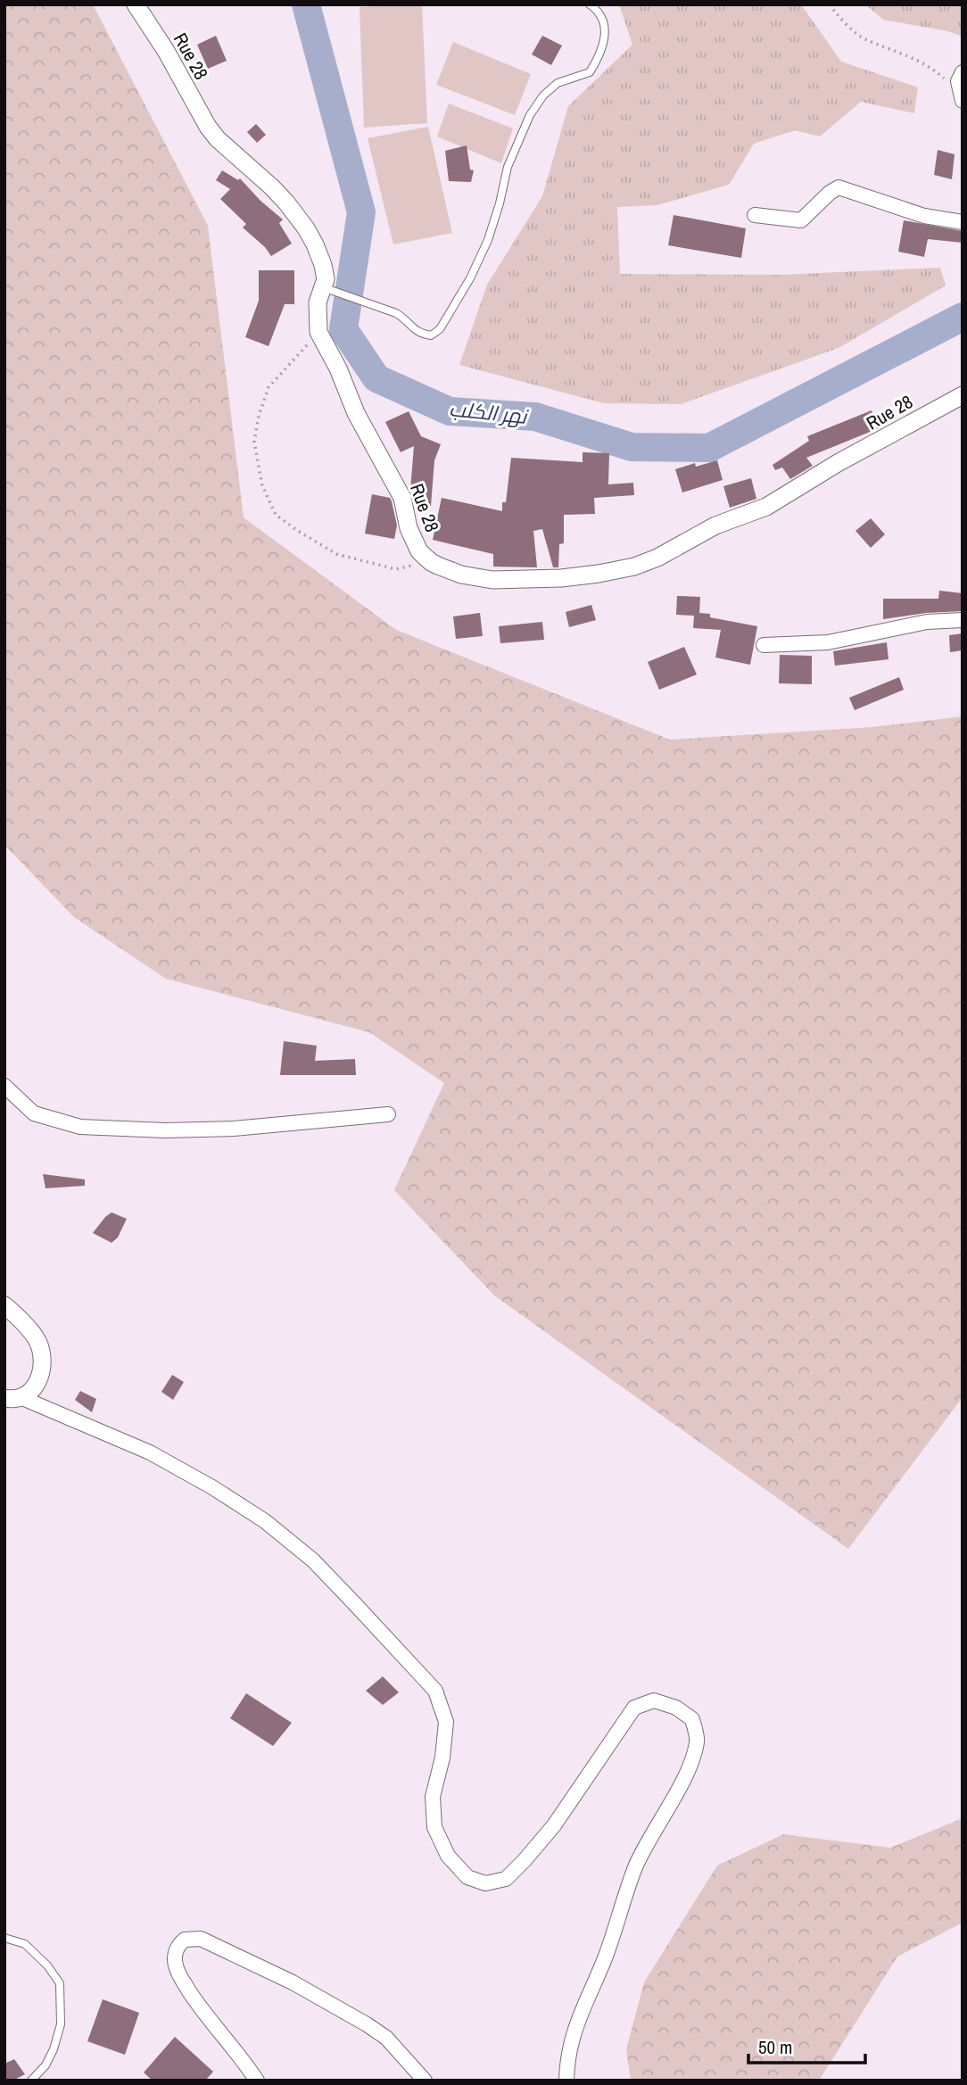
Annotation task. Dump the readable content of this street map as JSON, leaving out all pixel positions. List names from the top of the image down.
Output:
{
  "streets": {
    "street": ["Rue 28"]
  },
  "water": ["نهر الكلب"],
  "scale_bar": "50 m"
}
